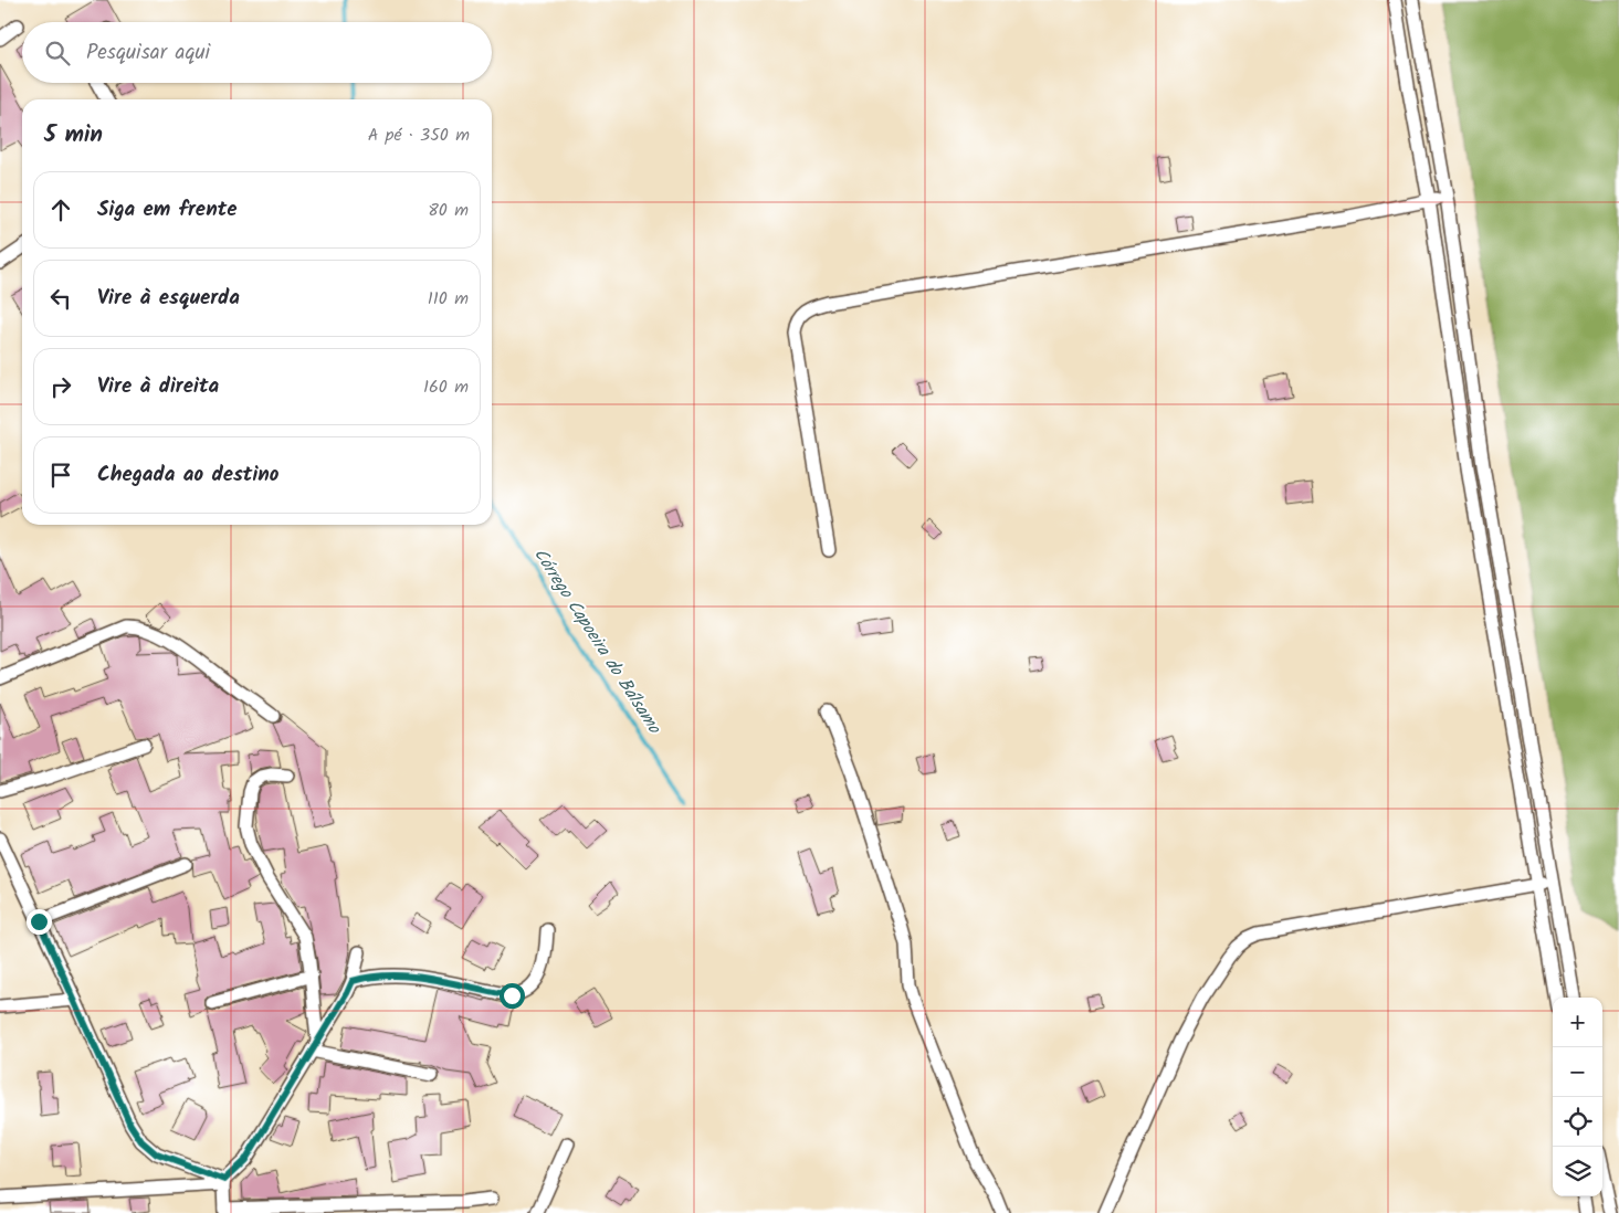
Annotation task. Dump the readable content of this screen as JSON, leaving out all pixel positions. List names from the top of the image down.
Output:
{
  "water": ["Córrego Capoeira do Bálsamo"],
  "page": {
    "search": "Pesquisar aqui",
    "heading": ["5 min", "A pé · 350 m"],
    "list": [
      ["Siga em frente", "80 m"],
      ["Vire à esquerda", "110 m"],
      ["Vire à direita", "160 m"],
      "Chegada ao destino"
    ],
    "map_buttons": ["+", "−"]
  }
}
